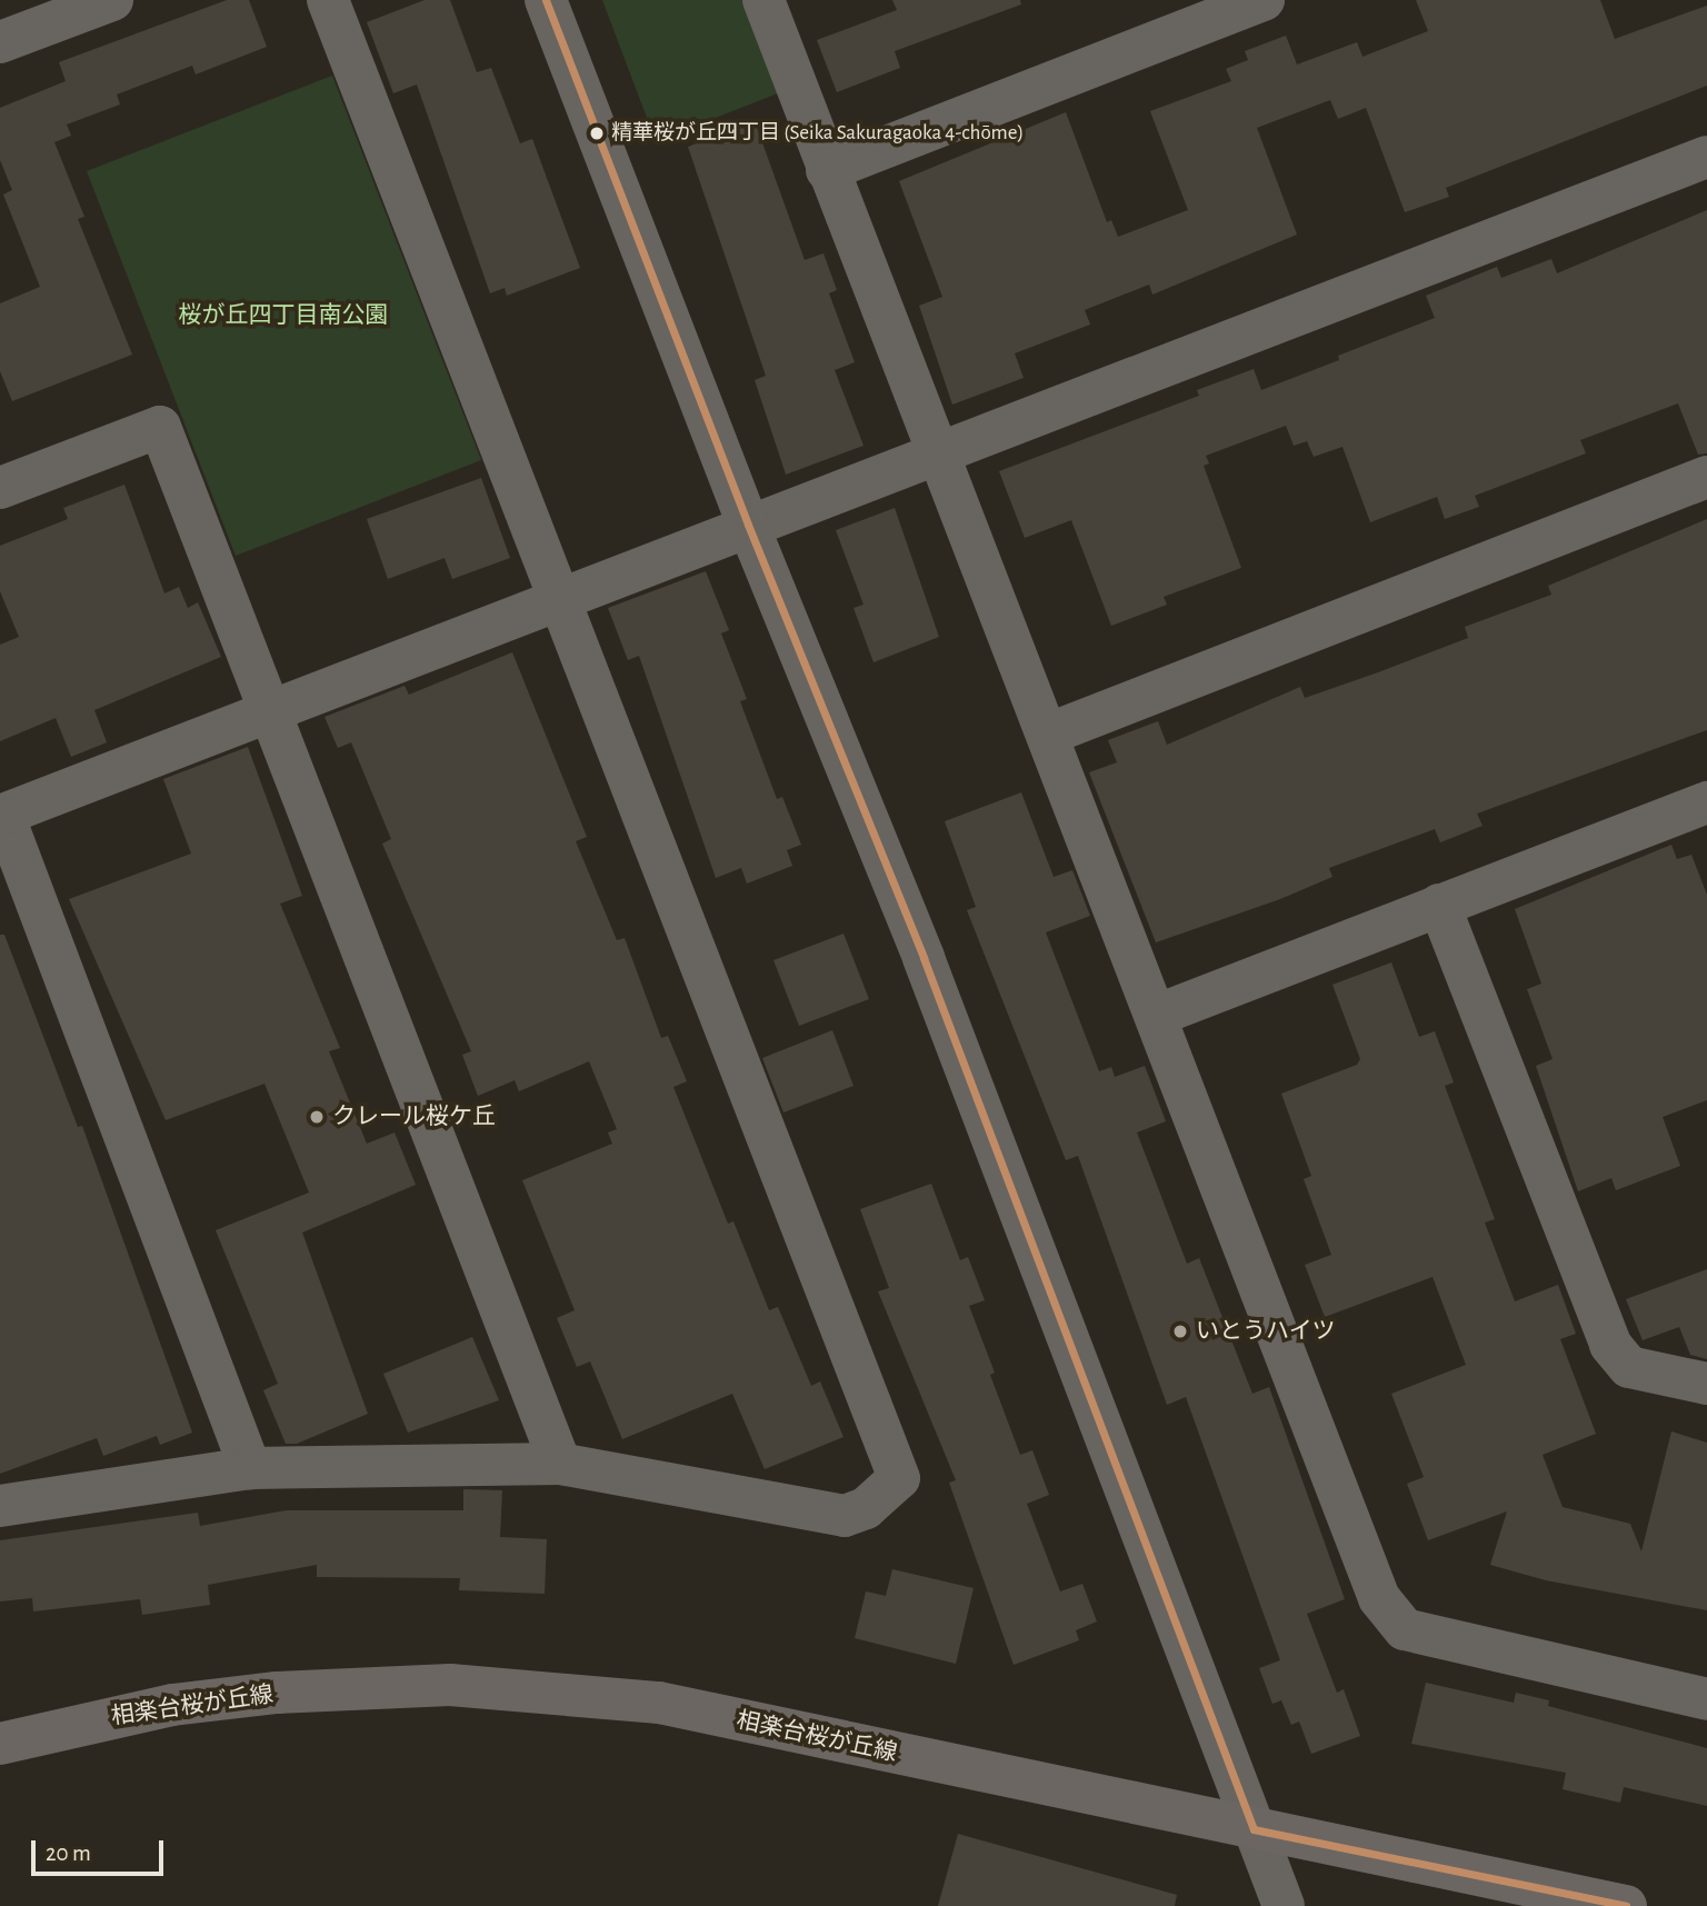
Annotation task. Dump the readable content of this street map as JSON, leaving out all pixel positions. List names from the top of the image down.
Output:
{
  "streets": {
    "main road": ["相楽台桜が丘線"]
  },
  "parks": ["桜が丘四丁目南公園"],
  "places": ["精華桜が丘四丁目 (Seika Sakuragaoka 4-chōme)", "クレール桜ケ丘", "いとうハイツ"],
  "scale_bar": "20 m"
}
